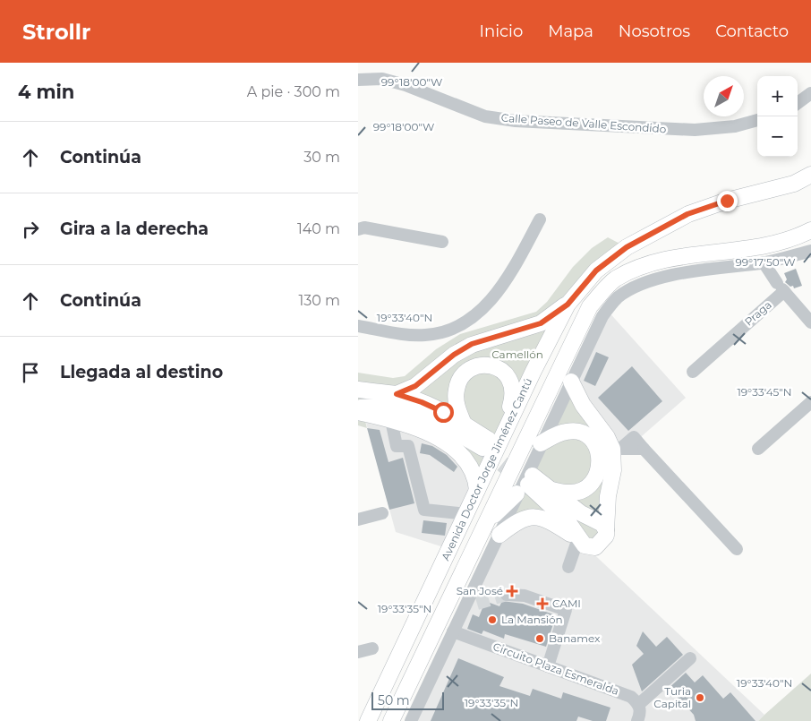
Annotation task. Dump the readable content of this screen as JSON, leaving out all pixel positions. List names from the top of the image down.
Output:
{
  "streets": {
    "main road": ["Avenida Doctor Jorge Jiménez Cantú"],
    "street": ["Calle Paseo de Valle Escondido", "Praga", "Circuito Plaza Esmeralda"]
  },
  "parks": ["Camellón"],
  "places": {
    "health": ["San José", "CAMI"],
    "other": ["La Mansión", "Banamex", "Turia Capital"]
  },
  "scale_bar": "50 m",
  "north": "top right",
  "page": {
    "header": "Strollr",
    "nav": [
      "Inicio",
      "Mapa",
      "Nosotros",
      "Contacto"
    ],
    "heading": ["4 min", "A pie · 300 m"],
    "map_buttons": ["+", "−"],
    "list": [
      ["Continúa", "30 m"],
      ["Gira a la derecha", "140 m"],
      ["Continúa", "130 m"],
      "Llegada al destino"
    ],
    "scale": "50 m"
  },
  "coordinates": [
    "99°18'00\"W",
    "99°17'50\"W",
    "19°33'40\"N",
    "19°33'45\"N",
    "19°33'35\"N"
  ]
}
